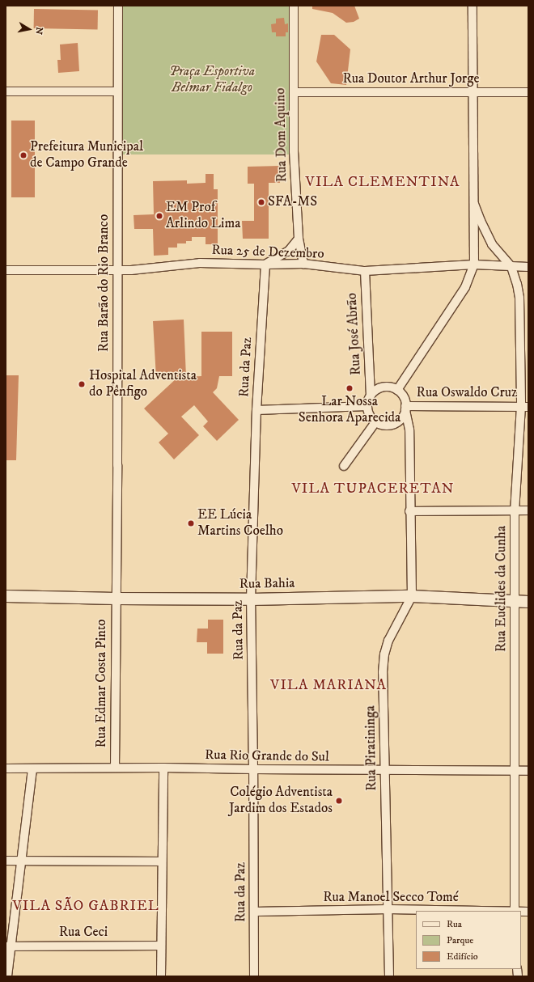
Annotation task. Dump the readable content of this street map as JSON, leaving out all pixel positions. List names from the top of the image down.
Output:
{
  "streets": {
    "street": [
      "Rua Doutor Arthur Jorge",
      "Rua Dom Aquino",
      "Rua 25 de Dezembro",
      "Rua Barão do Rio Branco",
      "Rua José Abrão",
      "Rua da Paz",
      "Rua Oswaldo Cruz",
      "Rua Bahia",
      "Rua Euclides da Cunha",
      "Rua Edmar Costa Pinto",
      "Rua Piratininga",
      "Rua Rio Grande do Sul",
      "Rua Manoel Secco Tomé",
      "Rua Ceci"
    ]
  },
  "crossings": [
    ["Rua Doutor Arthur Jorge", "Rua Dom Aquino"],
    ["Rua Dom Aquino", "Rua 25 de Dezembro"],
    ["Rua 25 de Dezembro", "Rua Barão do Rio Branco"],
    ["Rua 25 de Dezembro", "Rua José Abrão"],
    ["Rua 25 de Dezembro", "Rua da Paz"],
    ["Rua 25 de Dezembro", "Rua Euclides da Cunha"],
    ["Rua Barão do Rio Branco", "Rua Bahia"],
    ["Rua Barão do Rio Branco", "Rua Edmar Costa Pinto"],
    ["Rua José Abrão", "Rua Oswaldo Cruz"],
    ["Rua José Abrão", "Rua Piratininga"],
    ["Rua da Paz", "Rua Bahia"],
    ["Rua da Paz", "Rua Rio Grande do Sul"],
    ["Rua da Paz", "Rua Manoel Secco Tomé"],
    ["Rua Oswaldo Cruz", "Rua Euclides da Cunha"],
    ["Rua Oswaldo Cruz", "Rua Piratininga"],
    ["Rua Bahia", "Rua Euclides da Cunha"],
    ["Rua Bahia", "Rua Edmar Costa Pinto"],
    ["Rua Bahia", "Rua Piratininga"],
    ["Rua Euclides da Cunha", "Rua Rio Grande do Sul"],
    ["Rua Edmar Costa Pinto", "Rua Rio Grande do Sul"],
    ["Rua Piratininga", "Rua Rio Grande do Sul"],
    ["Rua Piratininga", "Rua Manoel Secco Tomé"]
  ],
  "districts": [
    "VILA CLEMENTINA",
    "VILA TUPACERETAN",
    "VILA MARIANA",
    "VILA SÃO GABRIEL"
  ],
  "parks": ["Praça Esportiva Belmar Fidalgo"],
  "places": [
    "Prefeitura Municipal de Campo Grande",
    "SFA-MS",
    "EM Prof Arlindo Lima",
    "Hospital Adventista do Pênfigo",
    "Lar Nossa Senhora Aparecida",
    "EE Lúcia Martins Coelho",
    "Colégio Adventista Jardim dos Estados"
  ],
  "legend": ["Rua", "Parque", "Edifício"],
  "north": "right"
}
